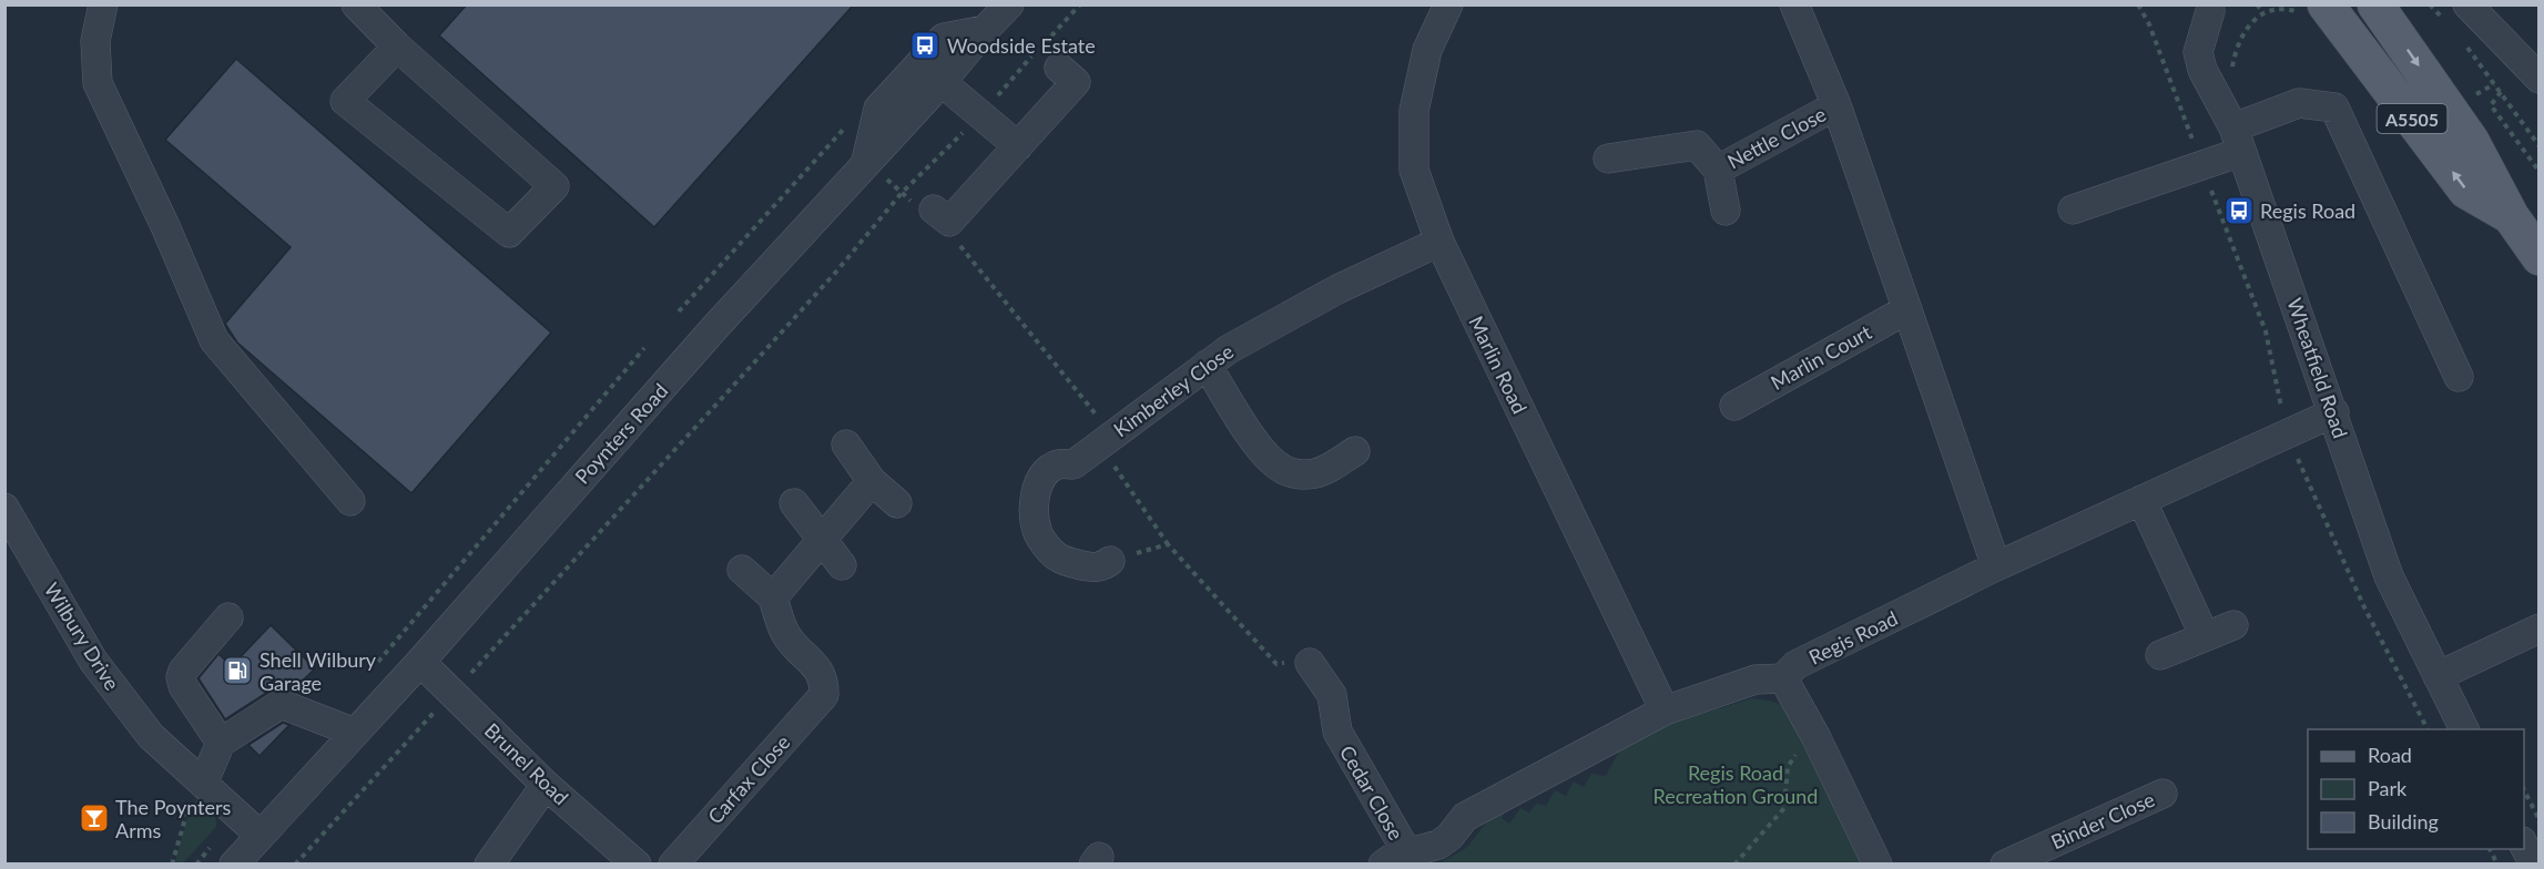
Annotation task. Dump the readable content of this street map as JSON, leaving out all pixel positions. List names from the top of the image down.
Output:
{
  "streets": {
    "main road": ["A5505"],
    "street": [
      "Nettle Close",
      "Marlin Court",
      "Marlin Road",
      "Wheatfield Road",
      "Kimberley Close",
      "Poynters Road",
      "Wilbury Drive",
      "Regis Road",
      "Brunel Road",
      "Carfax Close",
      "Cedar Close",
      "Binder Close"
    ]
  },
  "crossings": [
    ["Marlin Road", "Kimberley Close"],
    ["Wheatfield Road", "Regis Road"],
    ["Poynters Road", "Wilbury Drive"],
    ["Poynters Road", "Brunel Road"]
  ],
  "parks": ["Regis Road Recreation Ground"],
  "places": {
    "bus stop": ["Woodside Estate", "Regis Road"],
    "fuel station": ["Shell Wilbury Garage"],
    "bar": ["The Poynters Arms"]
  },
  "legend": ["Road", "Park", "Building"]
}
